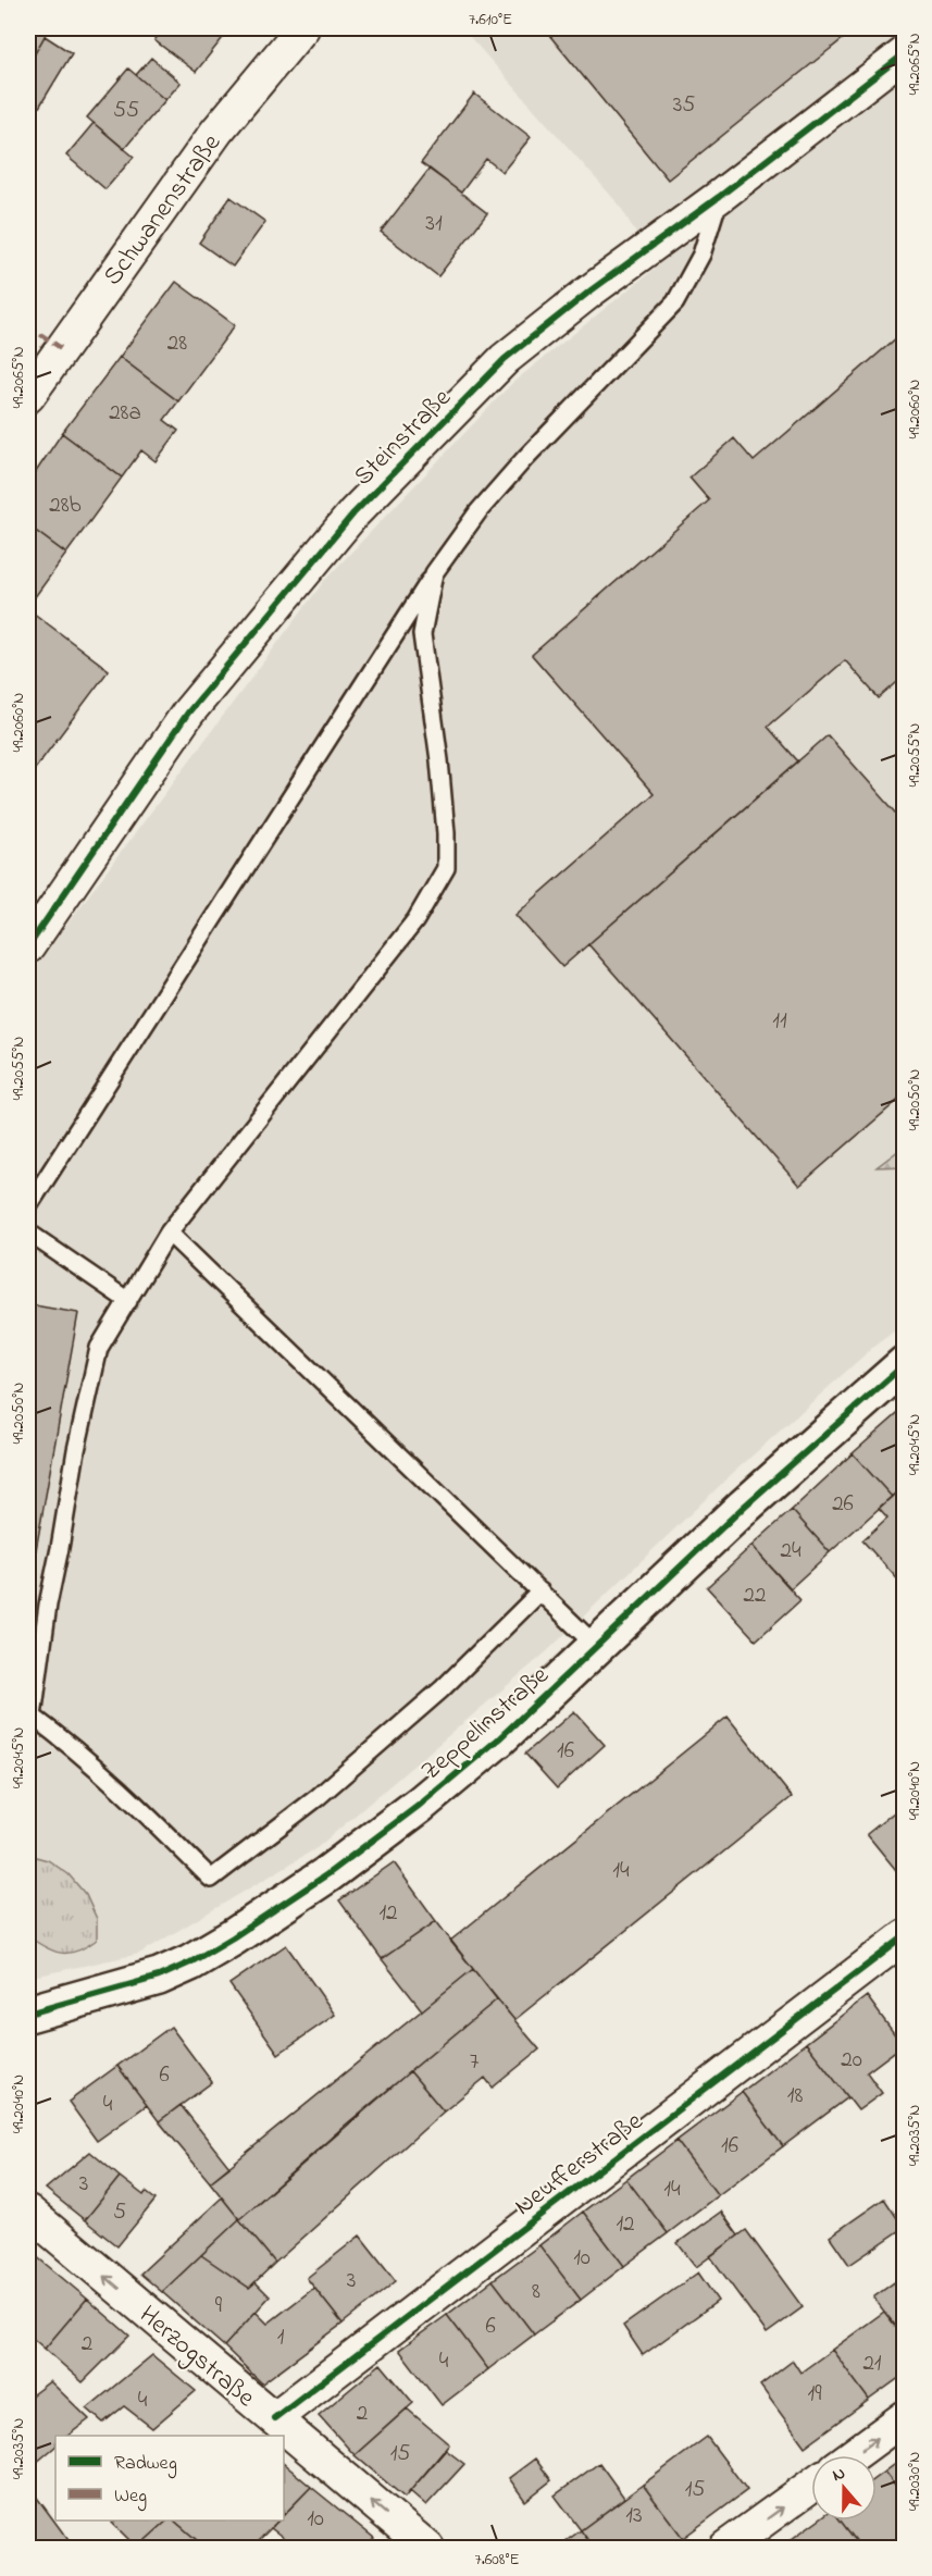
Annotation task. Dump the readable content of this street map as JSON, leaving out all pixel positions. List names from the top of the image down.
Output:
{
  "streets": {
    "street": [
      "Schwanenstraße",
      "Steinstraße",
      "Zeppelinstraße",
      "Neufferstraße",
      "Herzogstraße"
    ]
  },
  "crossings": [
    ["Neufferstraße", "Herzogstraße"]
  ],
  "one_way": ["Herzogstraße"],
  "house_numbers": [
    "35",
    "55",
    "31",
    "28",
    "28a",
    "28b",
    "11",
    "26",
    "24",
    "22",
    "16",
    "14",
    "12",
    "20",
    "7",
    "6",
    "18",
    "4",
    "16",
    "3",
    "14",
    "5",
    "12",
    "10",
    "3",
    "8",
    "9",
    "6",
    "1",
    "2",
    "4",
    "21",
    "19",
    "4",
    "2",
    "15",
    "15",
    "13",
    "10"
  ],
  "legend": ["Radweg", "Weg"],
  "north": "top",
  "coordinates": [
    "7.610°E",
    "49.2065°N",
    "49.2060°N",
    "49.2055°N",
    "49.2050°N",
    "49.2045°N",
    "49.2040°N",
    "49.2035°N",
    "49.2030°N",
    "7.608°E"
  ]
}
